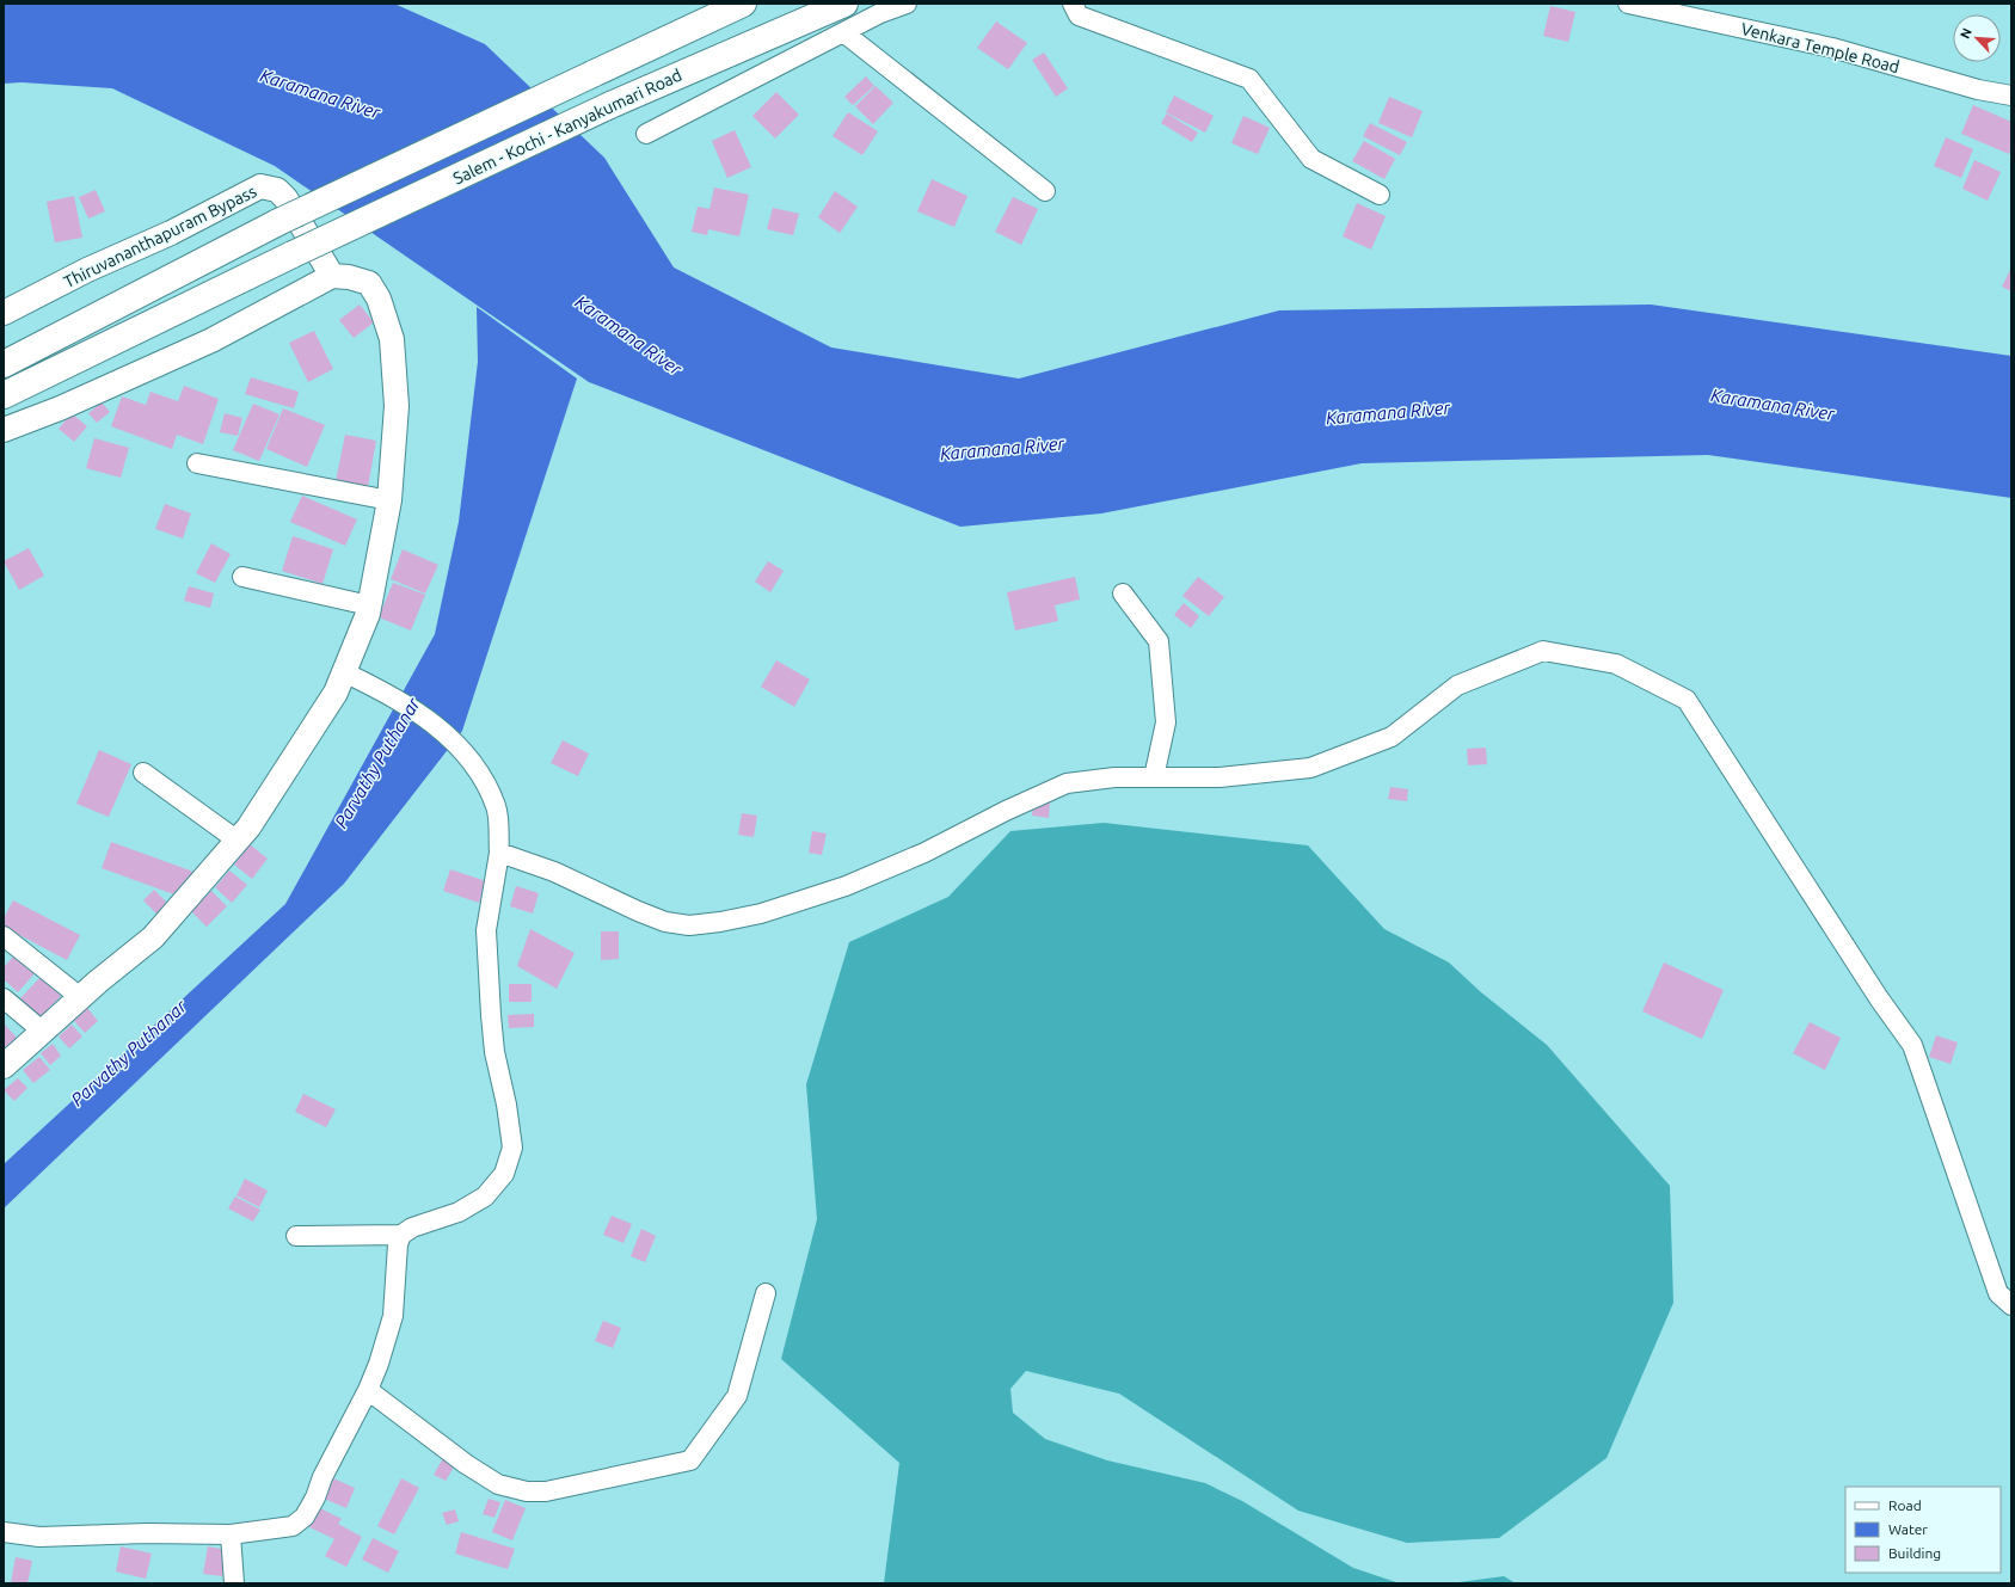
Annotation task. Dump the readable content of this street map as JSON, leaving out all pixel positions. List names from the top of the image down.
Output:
{
  "streets": {
    "highway": ["Salem - Kochi - Kanyakumari Road"],
    "street": ["Venkara Temple Road", "Thiruvananthapuram Bypass"]
  },
  "water": ["Karamana River", "Parvathy Puthanar"],
  "legend": ["Road", "Water", "Building"],
  "north": "top left"
}
